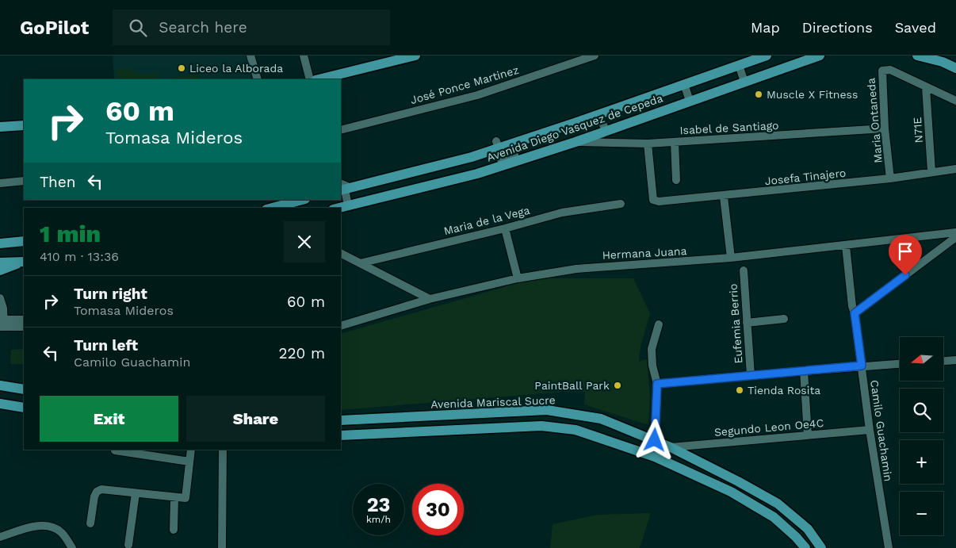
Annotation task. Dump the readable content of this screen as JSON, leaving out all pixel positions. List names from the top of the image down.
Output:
{
  "streets": {
    "main road": ["Avenida Diego Vasquez de Cepeda", "Avenida Mariscal Sucre"],
    "street": [
      "José Ponce Martinez",
      "Maria Ontaneda",
      "Isabel de Santiago",
      "N71E",
      "Josefa Tinajero",
      "Maria de la Vega",
      "Hermana Juana",
      "Eufemia Berrio",
      "Segundo Leon Oe4C",
      "Camilo Guachamin"
    ]
  },
  "crossings": [
    ["Maria Ontaneda", "Isabel de Santiago"],
    ["Maria Ontaneda", "N71E"],
    ["Maria Ontaneda", "Josefa Tinajero"],
    ["Avenida Diego Vasquez de Cepeda", "Isabel de Santiago"],
    ["Isabel de Santiago", "Josefa Tinajero"],
    ["N71E", "Josefa Tinajero"],
    ["Hermana Juana", "Camilo Guachamin"],
    ["Avenida Mariscal Sucre", "Segundo Leon Oe4C"],
    ["Segundo Leon Oe4C", "Camilo Guachamin"]
  ],
  "places": [
    "Liceo la Alborada",
    "Muscle X Fitness",
    "PaintBall Park",
    "Tienda Rosita"
  ],
  "north": "left",
  "page": {
    "header": "GoPilot",
    "search": "Search here",
    "nav": ["Map", "Directions", "Saved"],
    "turn": ["60 m", "Tomasa Mideros"],
    "then": "Then",
    "heading": ["1 min", "410 m · 13:36"],
    "list": [
      {
        "name": "Turn right",
        "note": "Tomasa Mideros",
        "value": "60 m"
      },
      {
        "name": "Turn left",
        "note": "Camilo Guachamin",
        "value": "220 m"
      }
    ],
    "map_buttons": ["+", "−"],
    "buttons": ["Exit", "Share"],
    "speed": "23 km/h",
    "limit": "30"
  }
}
